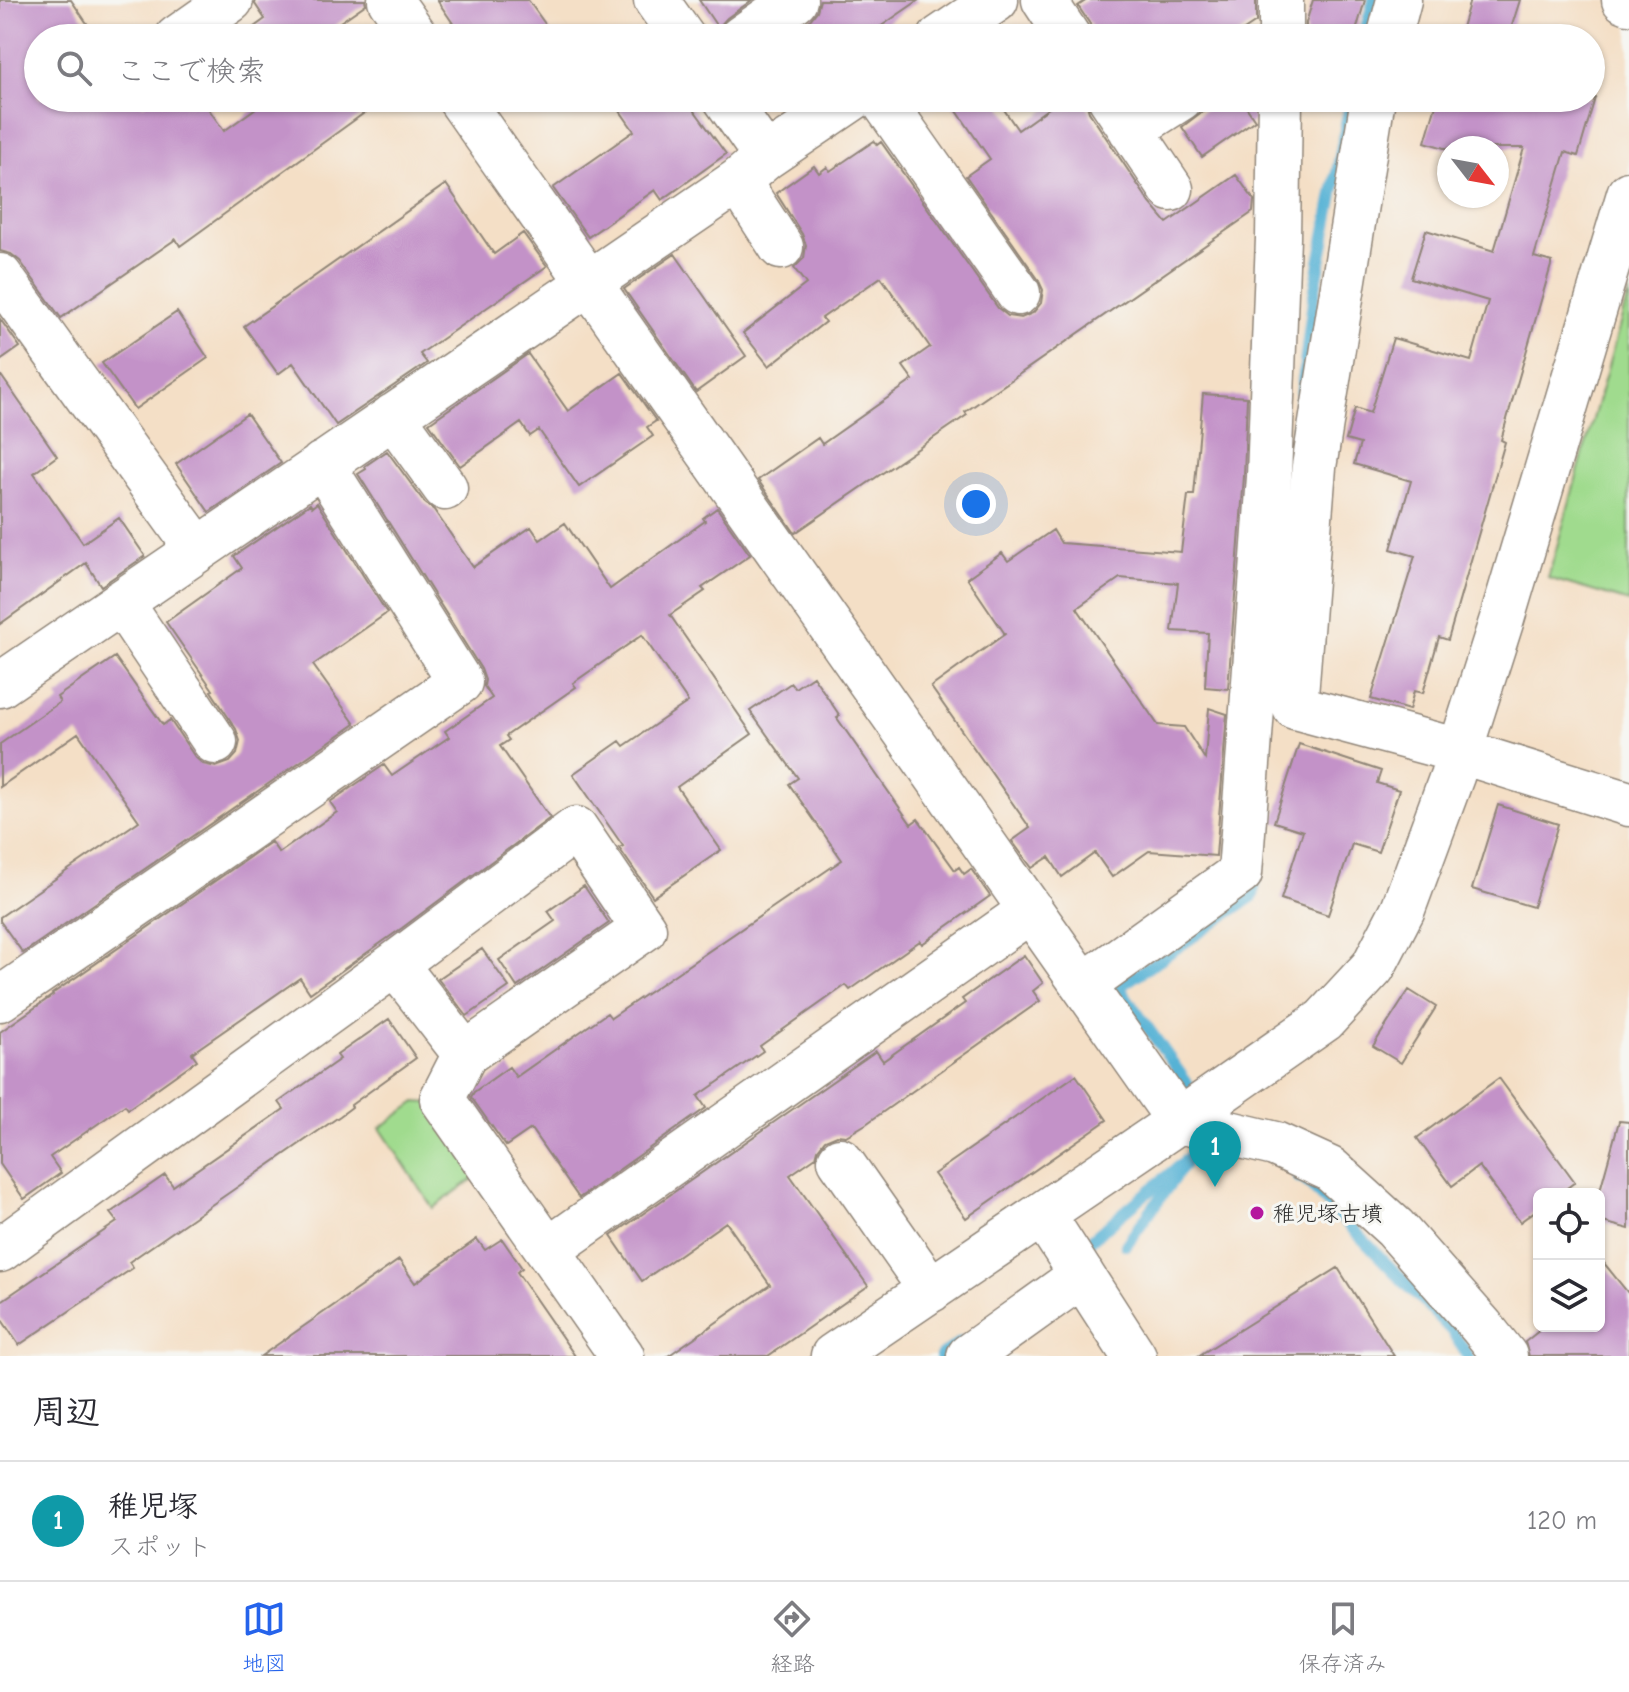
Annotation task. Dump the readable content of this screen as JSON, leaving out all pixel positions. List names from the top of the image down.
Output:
{
  "places": ["稚児塚古墳"],
  "north": "bottom right",
  "page": {
    "search": "ここで検索",
    "pins": "1",
    "heading": "周辺",
    "list": [
      {
        "mark": "1",
        "name": "稚児塚",
        "note": "スポット",
        "value": "120 m"
      }
    ],
    "nav": ["地図", "経路", "保存済み"]
  }
}
